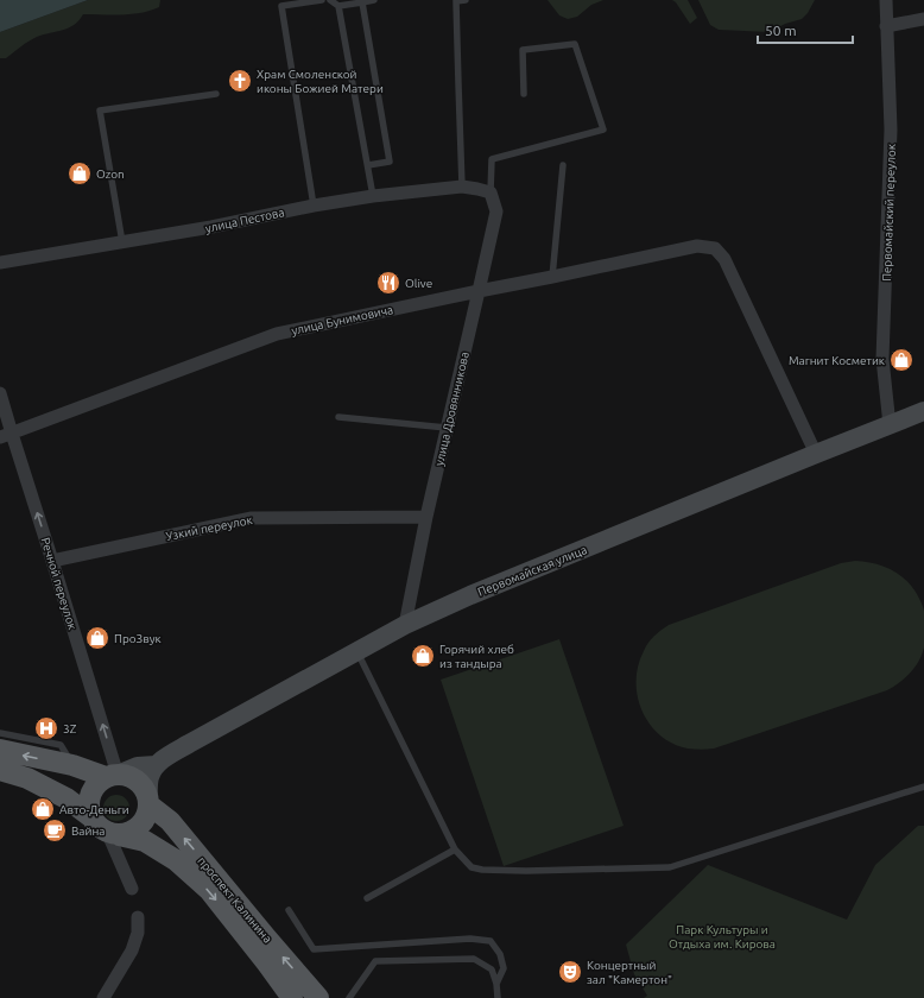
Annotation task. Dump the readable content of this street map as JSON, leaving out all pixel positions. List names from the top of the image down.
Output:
{
  "streets": {
    "main road": ["проспект Калинина"],
    "street": [
      "Первомайский переулок",
      "улица Пестова",
      "улица Бунимовича",
      "улица Дровянникова",
      "Узкий переулок",
      "Первомайская улица",
      "Речной переулок"
    ]
  },
  "crossings": [
    ["Первомайский переулок", "Первомайская улица"],
    ["улица Пестова", "улица Дровянникова"],
    ["улица Бунимовича", "улица Дровянникова"],
    ["улица Бунимовича", "Первомайская улица"],
    ["улица Бунимовича", "Речной переулок"],
    ["улица Дровянникова", "Узкий переулок"],
    ["улица Дровянникова", "Первомайская улица"],
    ["Узкий переулок", "Речной переулок"],
    ["Первомайская улица", "Речной переулок"],
    ["Первомайская улица", "проспект Калинина"],
    ["Речной переулок", "проспект Калинина"]
  ],
  "one_way": ["Речной переулок"],
  "parks": ["Парк Культуры и Отдыха им. Кирова"],
  "places": {
    "church": ["Храм Смоленской иконы Божией Матери"],
    "shop": [
      "Ozon",
      "Магнит Косметик",
      "ПроЗвук",
      "Горячий хлеб из тандыра",
      "Авто-Деньги"
    ],
    "restaurant": ["Olive"],
    "hospital": ["3Z"],
    "cafe": ["Вайна"],
    "theatre": ["Концертный зал \"Камертон\""]
  },
  "scale_bar": "50 m"
}
